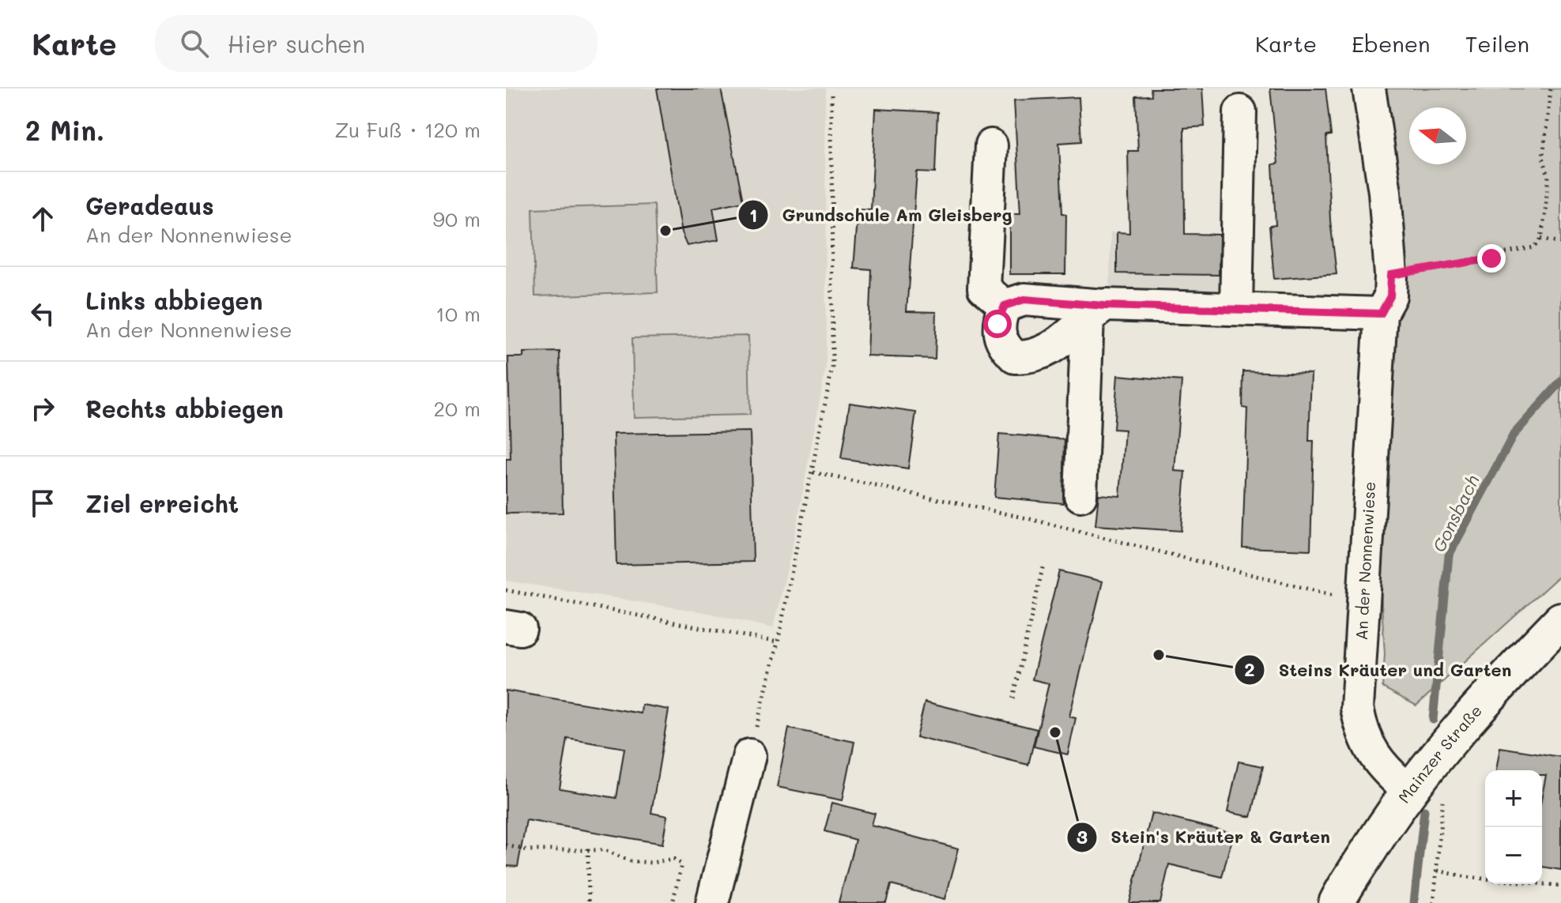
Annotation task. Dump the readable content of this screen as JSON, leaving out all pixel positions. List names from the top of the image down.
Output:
{
  "streets": {
    "main road": ["Mainzer Straße"],
    "street": ["An der Nonnenwiese"]
  },
  "crossings": [
    ["An der Nonnenwiese", "Mainzer Straße"]
  ],
  "water": ["Gonsbach"],
  "places": ["Grundschule Am Gleisberg", "Steins Kräuter und Garten", "Stein's Kräuter & Garten"],
  "north": "left",
  "page": {
    "header": "Karte",
    "search": "Hier suchen",
    "nav": ["Karte", "Ebenen", "Teilen"],
    "heading": ["2 Min.", "Zu Fuß · 120 m"],
    "list": [
      ["Geradeaus", "An der Nonnenwiese", "90 m"],
      ["Links abbiegen", "An der Nonnenwiese", "10 m"],
      ["Rechts abbiegen", "20 m"],
      "Ziel erreicht"
    ],
    "map_buttons": ["+", "−"]
  }
}
